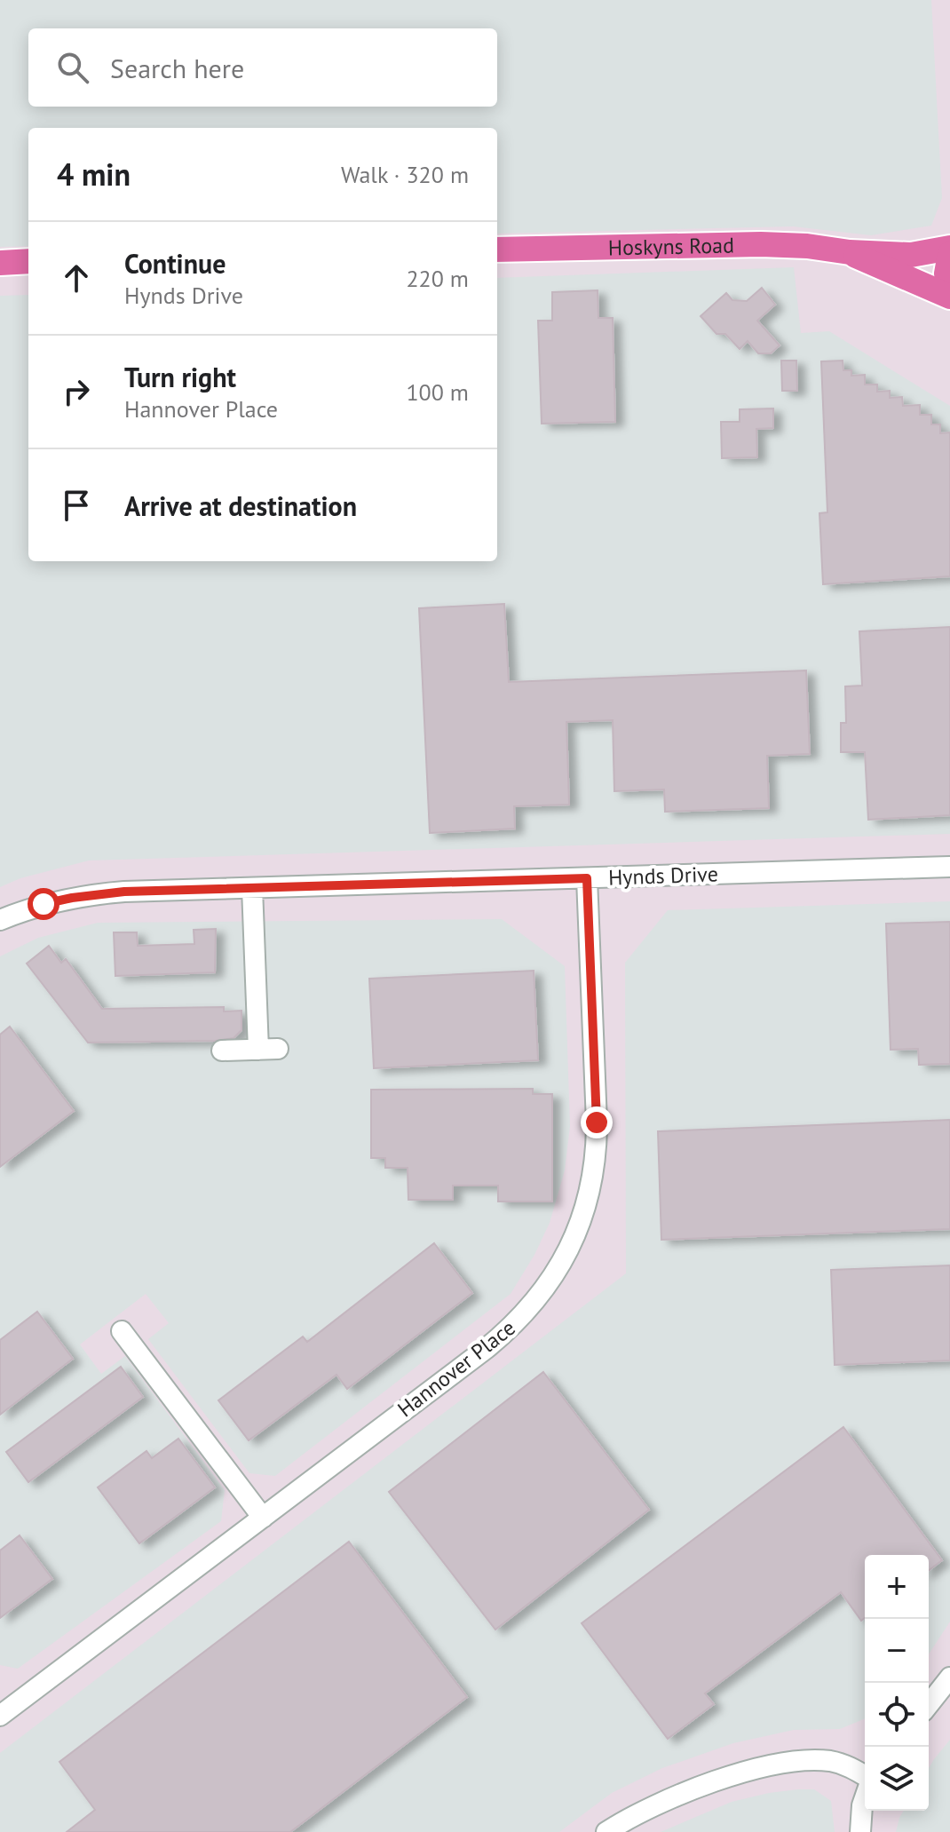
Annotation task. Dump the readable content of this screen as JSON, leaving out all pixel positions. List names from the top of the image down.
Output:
{
  "streets": {
    "main road": ["Hoskyns Road"],
    "street": ["Hynds Drive", "Hannover Place"]
  },
  "crossings": [
    ["Hynds Drive", "Hannover Place"]
  ],
  "page": {
    "search": "Search here",
    "heading": ["4 min", "Walk · 320 m"],
    "list": [
      ["Continue", "Hynds Drive", "220 m"],
      ["Turn right", "Hannover Place", "100 m"],
      "Arrive at destination"
    ],
    "map_buttons": ["+", "−"]
  }
}
